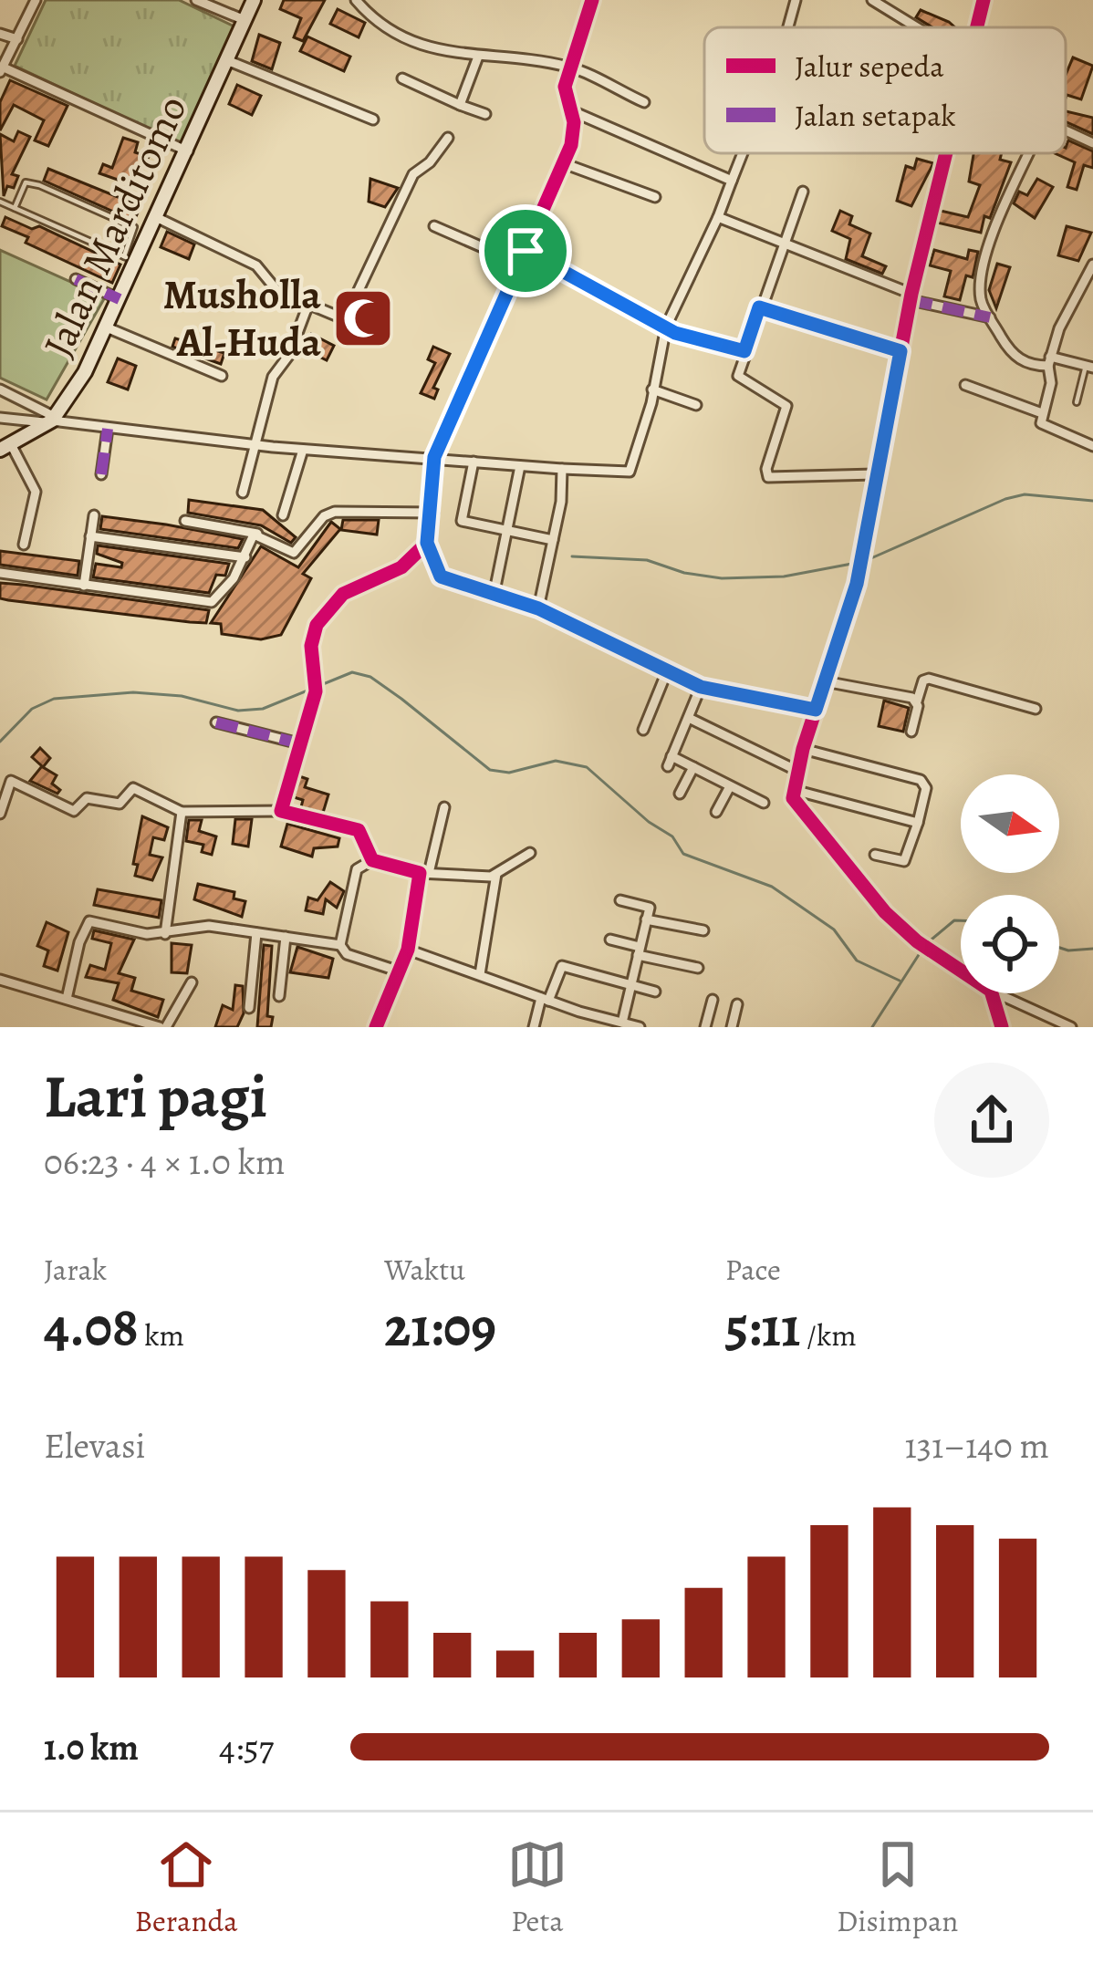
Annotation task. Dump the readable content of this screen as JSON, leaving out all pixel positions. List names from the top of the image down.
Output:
{
  "streets": {
    "street": ["Jalan Marditomo"]
  },
  "places": {
    "mosque": ["Musholla Al-Huda"]
  },
  "legend": ["Jalur sepeda", "Jalan setapak"],
  "north": "right",
  "page": {
    "heading": ["Lari pagi", "06:23 · 4 × 1.0 km"],
    "stats": [
      ["Jarak", "4.08 km"],
      ["Waktu", "21:09"],
      ["Pace", "5:11 /km"]
    ],
    "chart": ["Elevasi", "131–140 m"],
    "list": [
      {
        "name": "1.0 km",
        "note": "4:57"
      }
    ],
    "tabs": ["Beranda", "Peta", "Disimpan"]
  }
}
